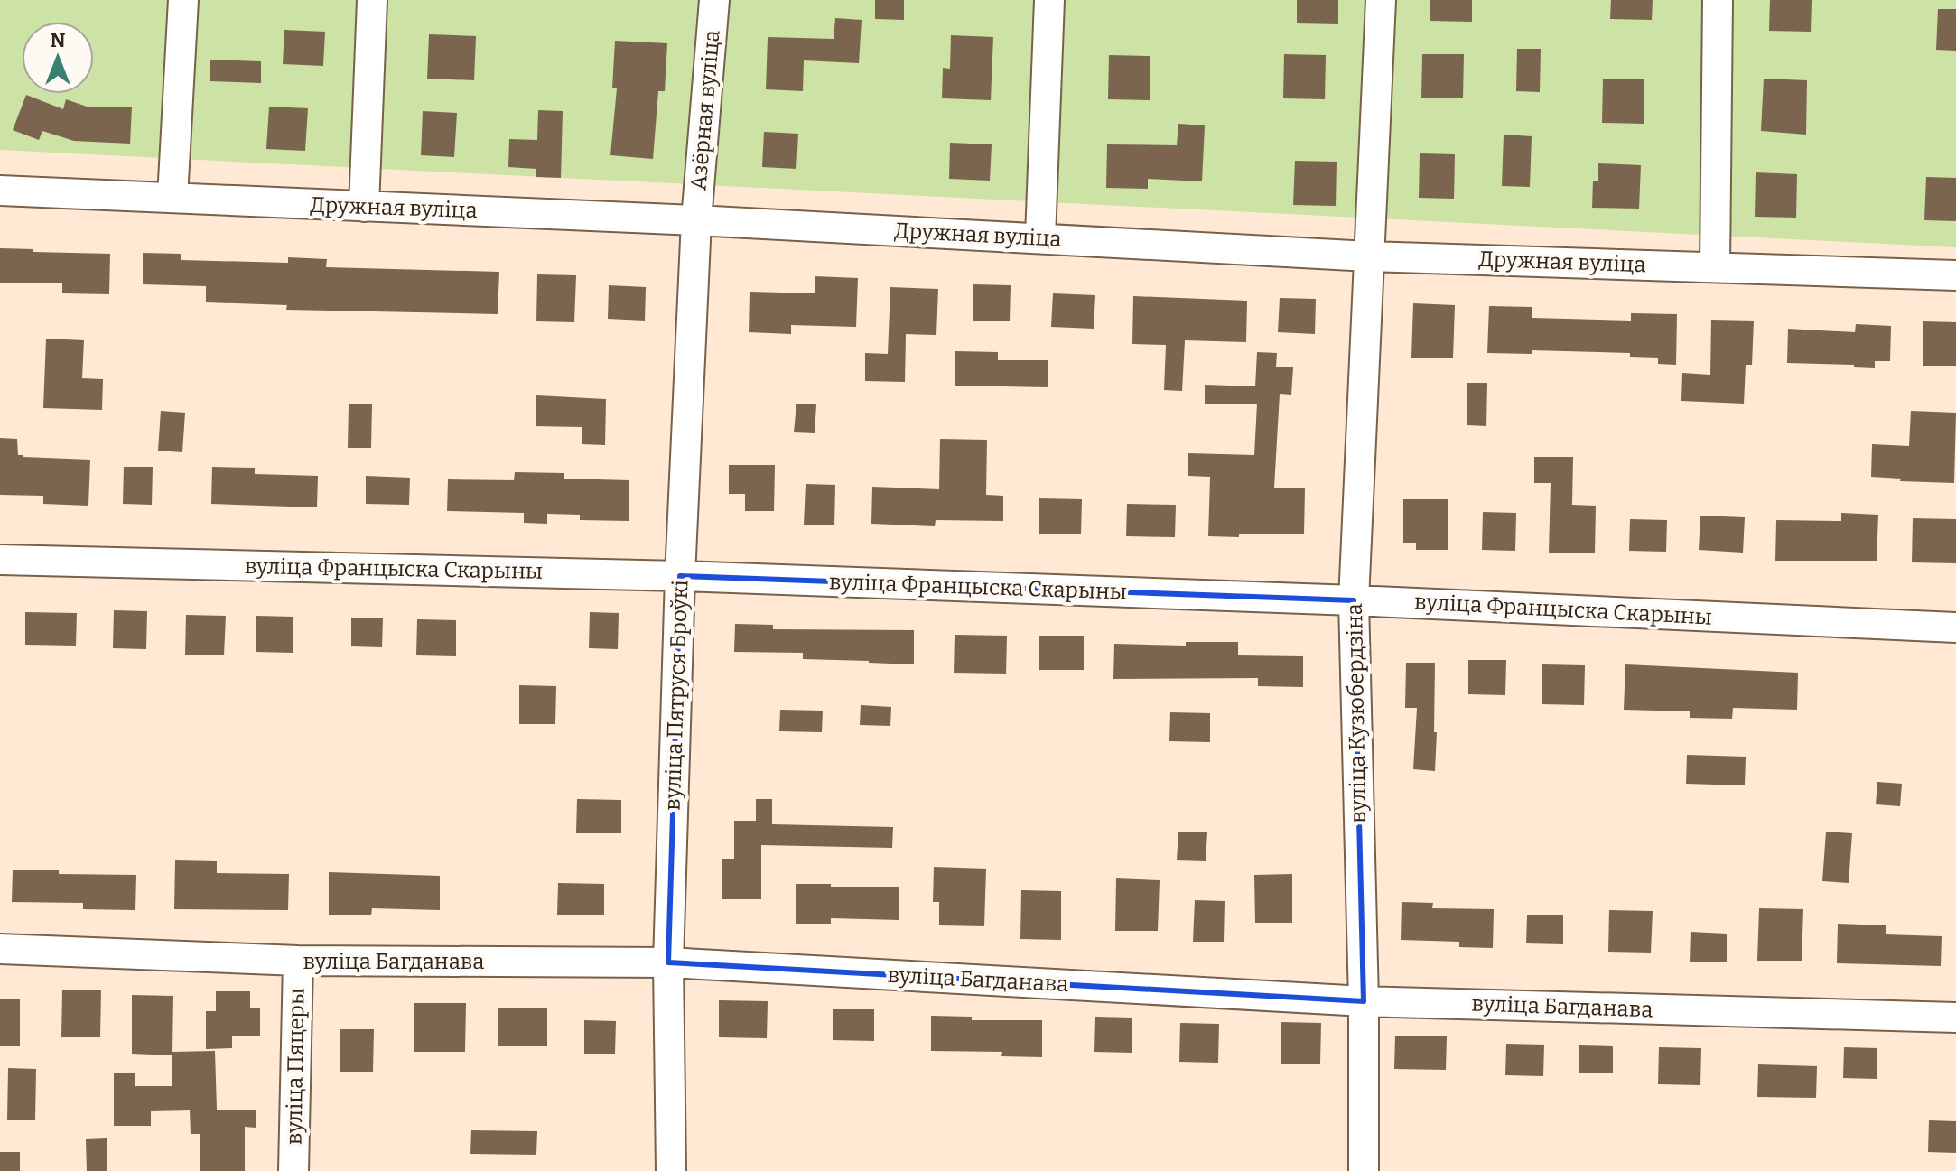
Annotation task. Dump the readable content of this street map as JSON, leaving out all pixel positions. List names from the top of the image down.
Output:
{
  "streets": {
    "street": [
      "Азёрная вуліца",
      "Дружная вуліца",
      "вуліца Францыска Скарыны",
      "вуліца Пятруся Броўкі",
      "вуліца Кузюбердзіна",
      "вуліца Багданава",
      "вуліца Пяцеры"
    ]
  },
  "crossings": [
    ["Азёрная вуліца", "Дружная вуліца"],
    ["Азёрная вуліца", "вуліца Пятруся Броўкі"],
    ["Дружная вуліца", "вуліца Пятруся Броўкі"],
    ["Дружная вуліца", "вуліца Кузюбердзіна"],
    ["вуліца Францыска Скарыны", "вуліца Пятруся Броўкі"],
    ["вуліца Францыска Скарыны", "вуліца Кузюбердзіна"],
    ["вуліца Пятруся Броўкі", "вуліца Багданава"],
    ["вуліца Кузюбердзіна", "вуліца Багданава"],
    ["вуліца Багданава", "вуліца Пяцеры"]
  ],
  "north": "top"
}
